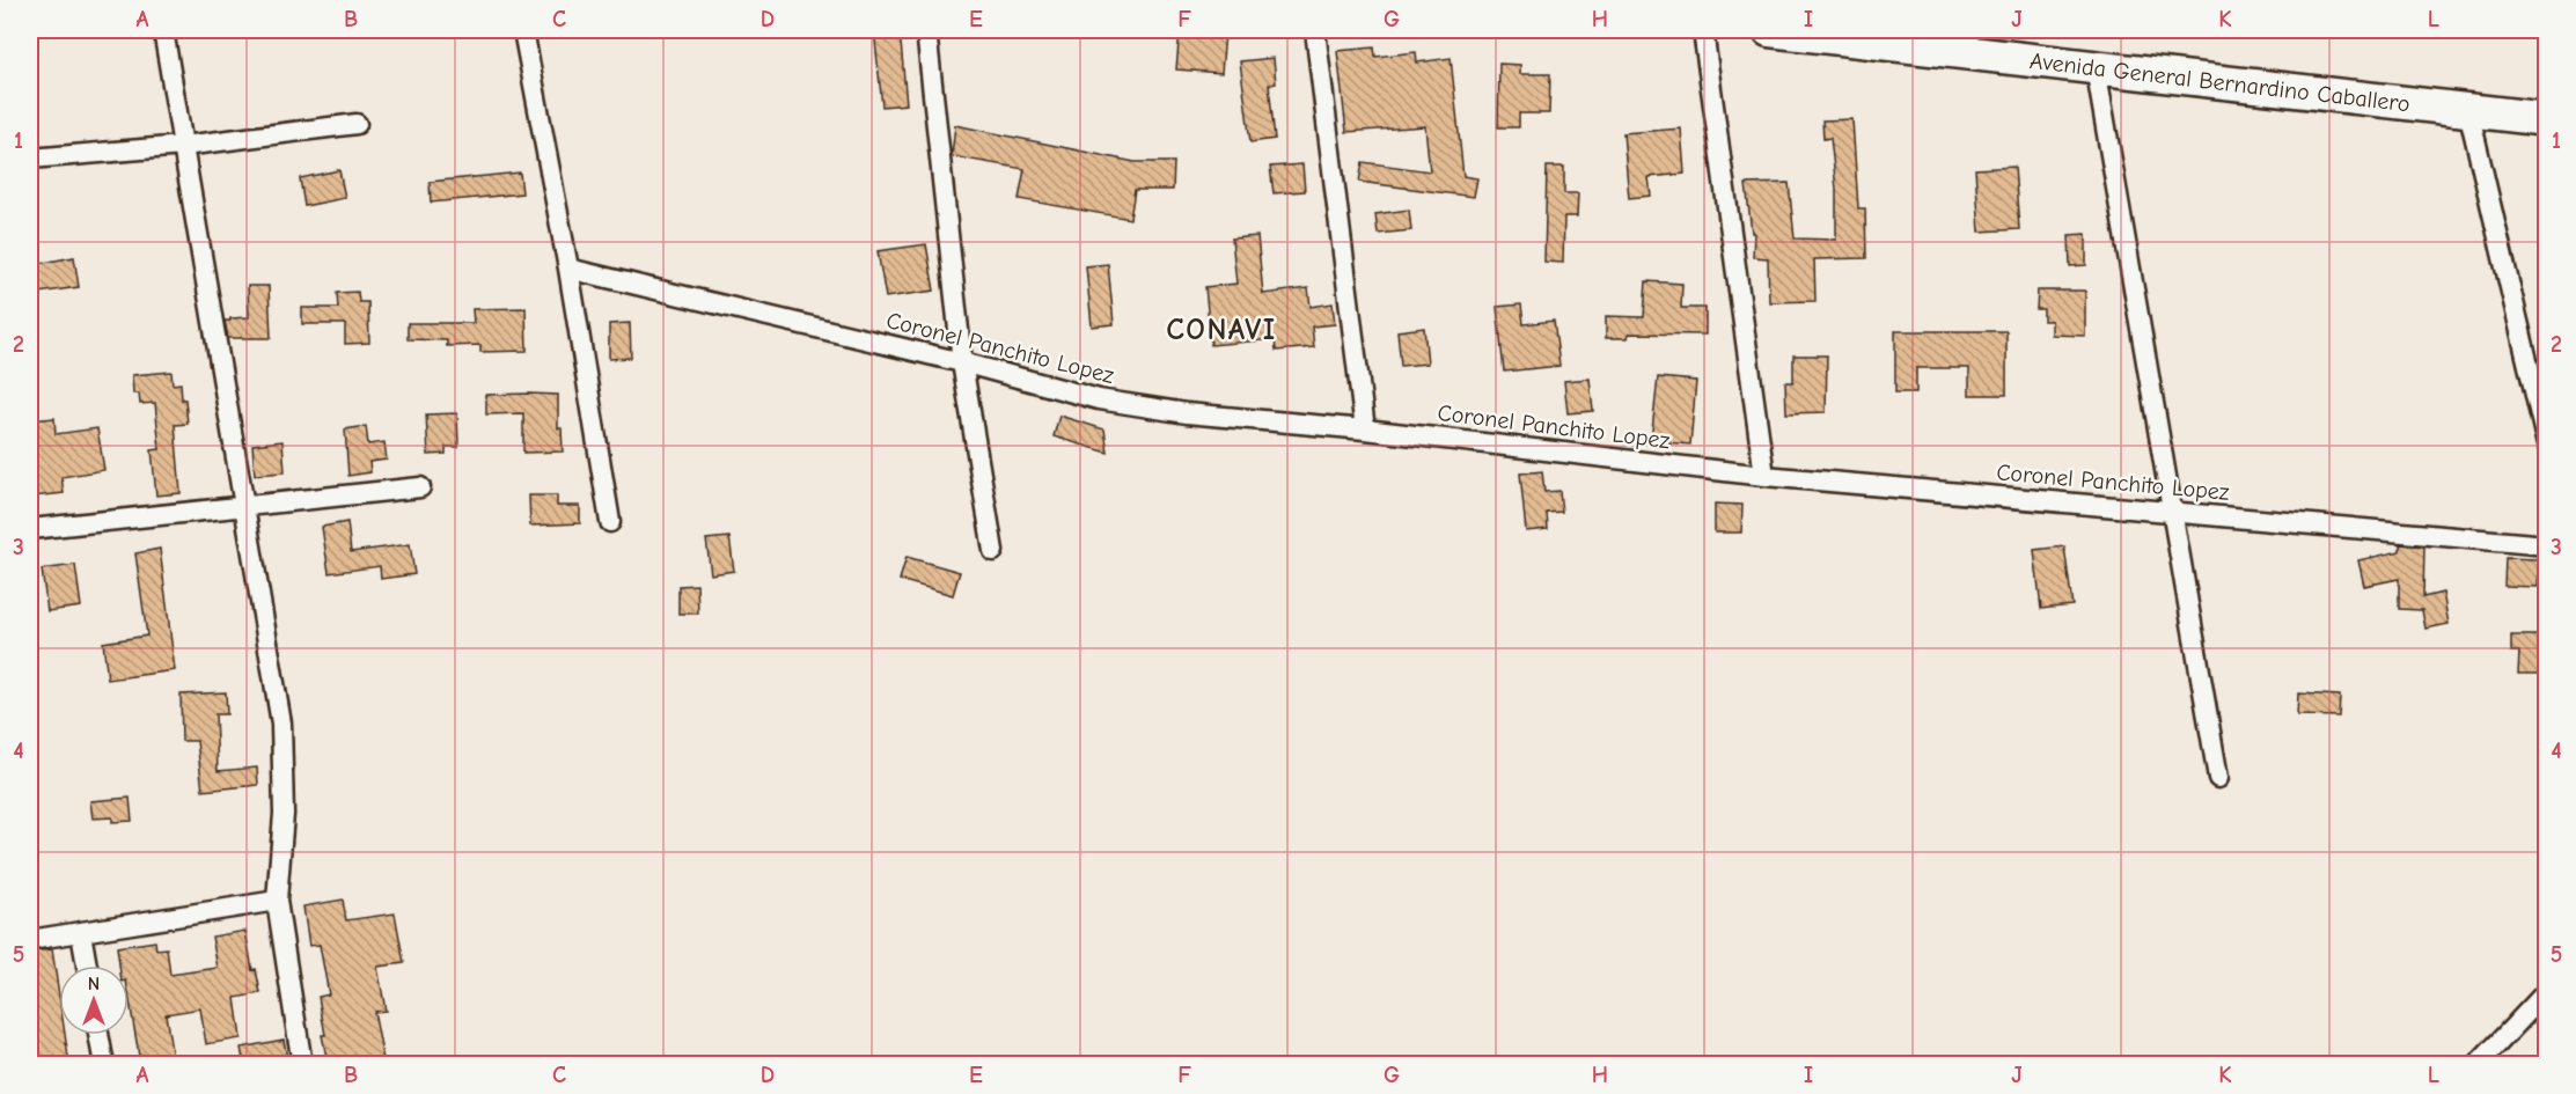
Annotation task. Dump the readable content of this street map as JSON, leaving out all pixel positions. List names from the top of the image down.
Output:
{
  "streets": {
    "highway": ["Avenida General Bernardino Caballero"],
    "street": ["Coronel Panchito Lopez"]
  },
  "districts": ["CONAVI"],
  "north": "top",
  "grid": {
    "columns": [
      "A",
      "B",
      "C",
      "D",
      "E",
      "F",
      "G",
      "H",
      "I",
      "J",
      "K",
      "L"
    ],
    "rows": [
      "1",
      "2",
      "3",
      "4",
      "5"
    ]
  }
}
